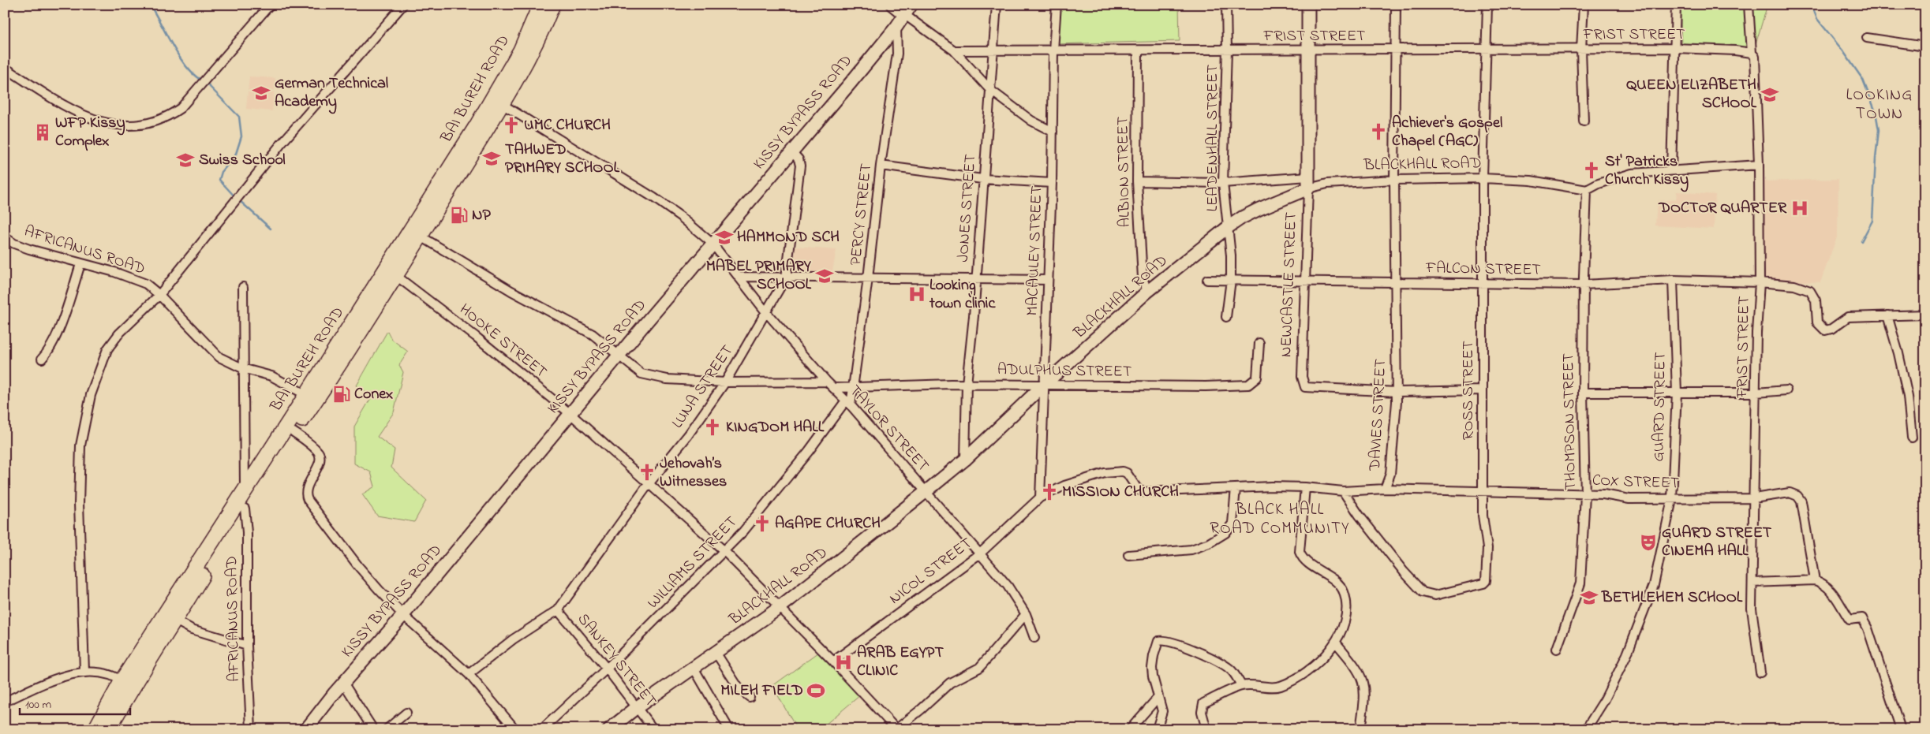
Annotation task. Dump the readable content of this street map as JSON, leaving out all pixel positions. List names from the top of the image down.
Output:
{
  "streets": {
    "highway": ["BAI BUREH ROAD"],
    "street": [
      "FRIST STREET",
      "KISSY BYPASS ROAD",
      "LEADENHALL STREET",
      "BLACKHALL ROAD",
      "ALBION STREET",
      "JONES STREET",
      "PERCY STREET",
      "AFRICANUS ROAD",
      "MACAULEY STREET",
      "FALCON STREET",
      "NEWCASTLE STREET",
      "HOOKE STREET",
      "ADULPHUS STREET",
      "LUNA STREET",
      "ROSS STREET",
      "GUARD STREET",
      "DAVIES STREET",
      "THOMPSON STREET",
      "TAYLOR STREET",
      "COX STREET",
      "WILLIAMS STREET",
      "NICOL STREET",
      "SANKEY STREET"
    ]
  },
  "crossings": [
    ["FRIST STREET", "LEADENHALL STREET"],
    ["FRIST STREET", "ALBION STREET"],
    ["FRIST STREET", "JONES STREET"],
    ["FRIST STREET", "MACAULEY STREET"],
    ["FRIST STREET", "FALCON STREET"],
    ["FRIST STREET", "NEWCASTLE STREET"],
    ["FRIST STREET", "ROSS STREET"],
    ["FRIST STREET", "DAVIES STREET"],
    ["FRIST STREET", "COX STREET"],
    ["BAI BUREH ROAD", "AFRICANUS ROAD"],
    ["KISSY BYPASS ROAD", "PERCY STREET"],
    ["KISSY BYPASS ROAD", "HOOKE STREET"],
    ["KISSY BYPASS ROAD", "LUNA STREET"],
    ["KISSY BYPASS ROAD", "TAYLOR STREET"],
    ["LEADENHALL STREET", "BLACKHALL ROAD"],
    ["LEADENHALL STREET", "FALCON STREET"],
    ["BLACKHALL ROAD", "ALBION STREET"],
    ["BLACKHALL ROAD", "JONES STREET"],
    ["BLACKHALL ROAD", "MACAULEY STREET"],
    ["BLACKHALL ROAD", "NEWCASTLE STREET"],
    ["BLACKHALL ROAD", "HOOKE STREET"],
    ["BLACKHALL ROAD", "ADULPHUS STREET"],
    ["BLACKHALL ROAD", "ROSS STREET"],
    ["BLACKHALL ROAD", "DAVIES STREET"],
    ["BLACKHALL ROAD", "THOMPSON STREET"],
    ["BLACKHALL ROAD", "TAYLOR STREET"],
    ["BLACKHALL ROAD", "SANKEY STREET"],
    ["JONES STREET", "ADULPHUS STREET"],
    ["PERCY STREET", "ADULPHUS STREET"],
    ["PERCY STREET", "TAYLOR STREET"],
    ["PERCY STREET", "WILLIAMS STREET"],
    ["MACAULEY STREET", "ADULPHUS STREET"],
    ["MACAULEY STREET", "DAVIES STREET"],
    ["MACAULEY STREET", "NICOL STREET"],
    ["FALCON STREET", "NEWCASTLE STREET"],
    ["FALCON STREET", "ROSS STREET"],
    ["FALCON STREET", "GUARD STREET"],
    ["FALCON STREET", "DAVIES STREET"],
    ["FALCON STREET", "THOMPSON STREET"],
    ["NEWCASTLE STREET", "ROSS STREET"],
    ["NEWCASTLE STREET", "DAVIES STREET"],
    ["HOOKE STREET", "LUNA STREET"],
    ["HOOKE STREET", "WILLIAMS STREET"],
    ["HOOKE STREET", "NICOL STREET"],
    ["ADULPHUS STREET", "TAYLOR STREET"],
    ["LUNA STREET", "TAYLOR STREET"],
    ["LUNA STREET", "SANKEY STREET"],
    ["ROSS STREET", "DAVIES STREET"],
    ["ROSS STREET", "COX STREET"],
    ["GUARD STREET", "COX STREET"],
    ["DAVIES STREET", "COX STREET"],
    ["DAVIES STREET", "NICOL STREET"],
    ["THOMPSON STREET", "COX STREET"],
    ["TAYLOR STREET", "WILLIAMS STREET"],
    ["TAYLOR STREET", "NICOL STREET"],
    ["WILLIAMS STREET", "SANKEY STREET"]
  ],
  "districts": ["LOOKING TOWN", "BLACK HALL ROAD COMMUNITY"],
  "places": {
    "school or university": [
      "German Technical Academy",
      "QUEEN ELIZABETH SCHOOL",
      "TAHWED PRIMARY SCHOOL",
      "Swiss School",
      "HAMMOND SCH",
      "MABEL PRIMARY SCHOOL",
      "BETHLEHEM SCHOOL"
    ],
    "church": [
      "UMC CHURCH",
      "Achiever's Gospel Chapel (AGC)",
      "St' Patricks Church Kissy",
      "KINGDOM HALL",
      "Jehovah’s Witnesses",
      "MISSION CHURCH",
      "AGAPE CHURCH"
    ],
    "building": ["WFP Kissy Complex"],
    "hospital": ["DOCTOR QUARTER", "Looking town clinic", "ARAB EGYPT CLINIC"],
    "fuel station": ["NP", "Conex"],
    "theatre": ["GUARD STREET CINEMA HALL"],
    "sports": ["MILEH FIELD"]
  },
  "scale_bar": "100 m"
}
